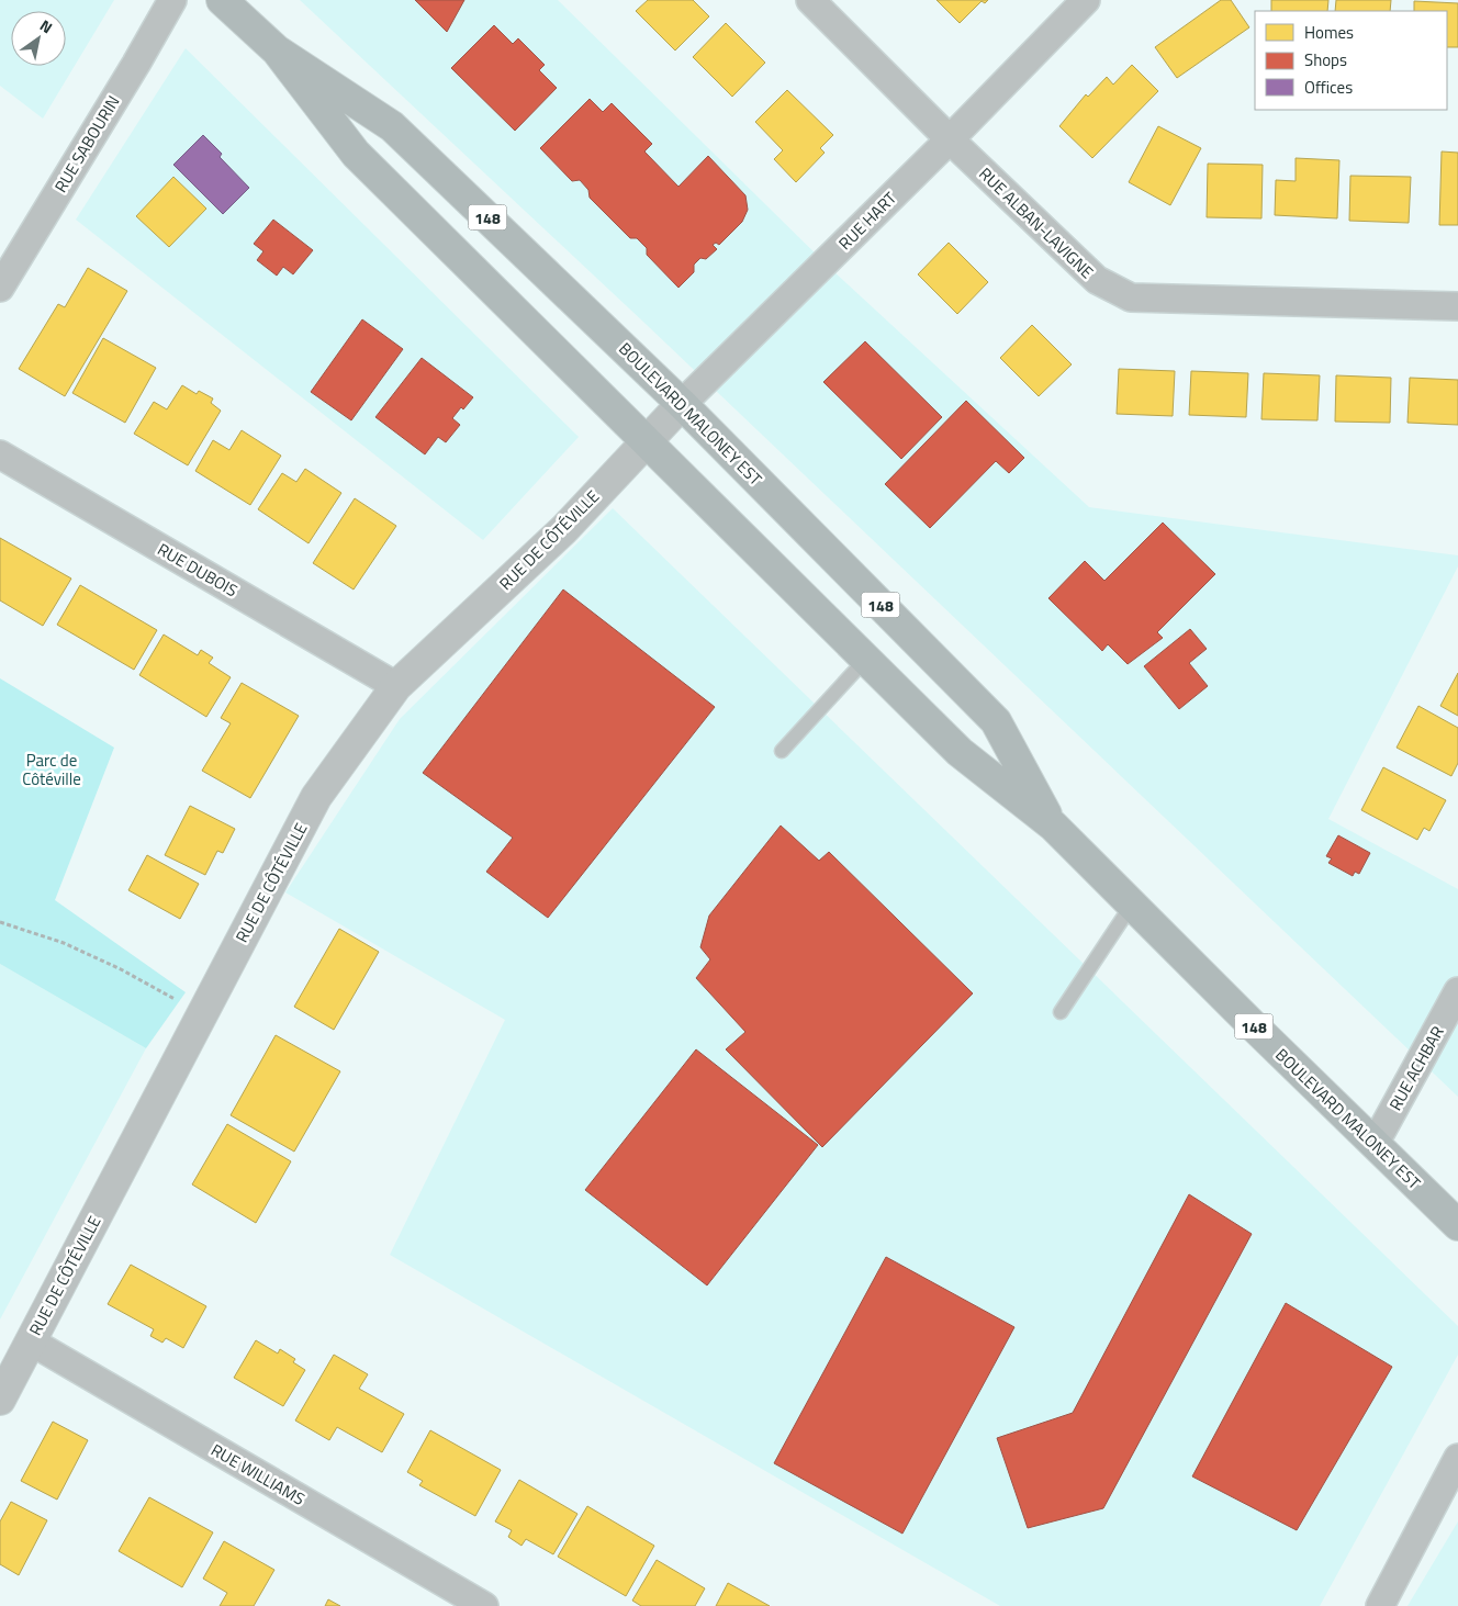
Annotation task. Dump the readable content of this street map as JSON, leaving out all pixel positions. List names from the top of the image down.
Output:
{
  "streets": {
    "main road": ["148", "BOULEVARD MALONEY EST"],
    "street": [
      "RUE SABOURIN",
      "RUE HART",
      "RUE ALBAN-LAVIGNE",
      "RUE DE CÔTÉVILLE",
      "RUE DUBOIS",
      "RUE ACHBAR",
      "RUE WILLIAMS"
    ]
  },
  "crossings": [
    ["RUE HART", "RUE ALBAN-LAVIGNE"],
    ["RUE HART", "BOULEVARD MALONEY EST"],
    ["RUE HART", "RUE DE CÔTÉVILLE"],
    ["BOULEVARD MALONEY EST", "RUE DE CÔTÉVILLE"],
    ["BOULEVARD MALONEY EST", "RUE ACHBAR"],
    ["RUE DE CÔTÉVILLE", "RUE DUBOIS"],
    ["RUE DE CÔTÉVILLE", "RUE WILLIAMS"]
  ],
  "parks": ["Parc de Côtéville"],
  "legend": ["Homes", "Shops", "Offices"],
  "north": "top right"
}
